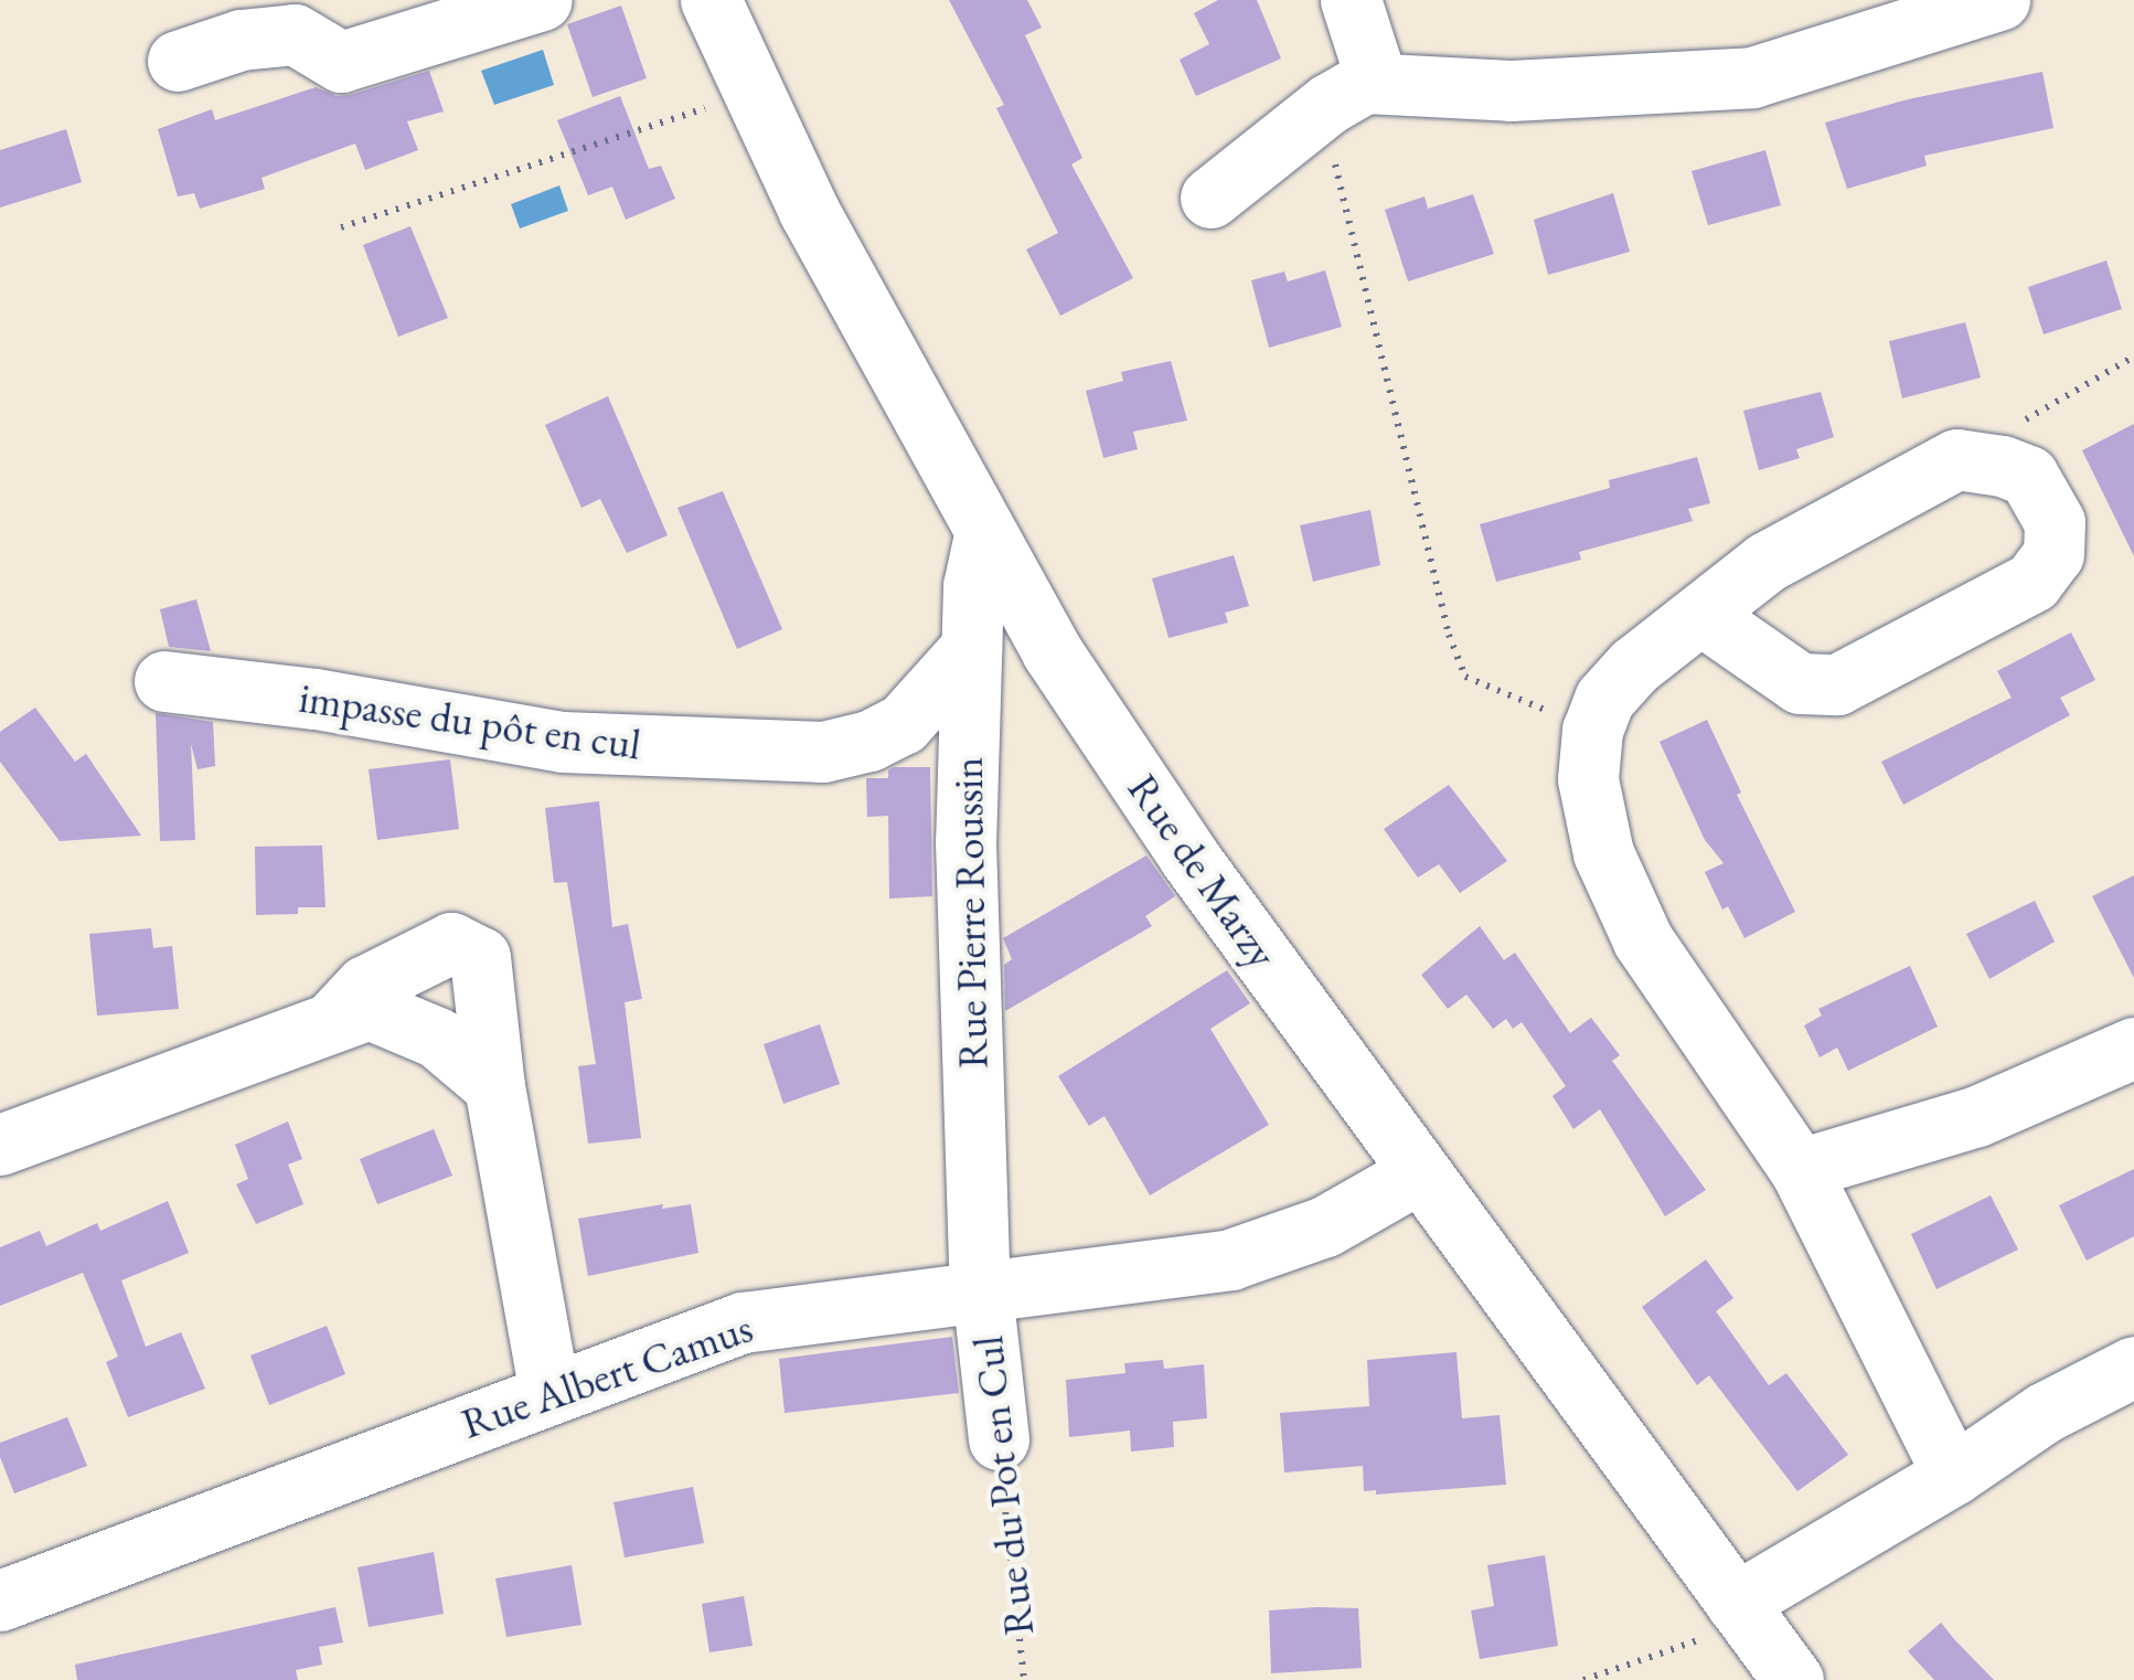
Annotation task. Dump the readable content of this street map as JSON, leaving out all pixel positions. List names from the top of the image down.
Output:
{
  "streets": {
    "street": [
      "impasse du pôt en cul",
      "Rue de Marzy",
      "Rue Pierre Roussin",
      "Rue Albert Camus",
      "Rue du Pot en Cul"
    ]
  },
  "crossings": [
    ["Rue de Marzy", "Rue Pierre Roussin"],
    ["Rue de Marzy", "Rue Albert Camus"],
    ["Rue Pierre Roussin", "Rue Albert Camus"],
    ["Rue Pierre Roussin", "Rue du Pot en Cul"],
    ["Rue Albert Camus", "Rue du Pot en Cul"]
  ]
}
